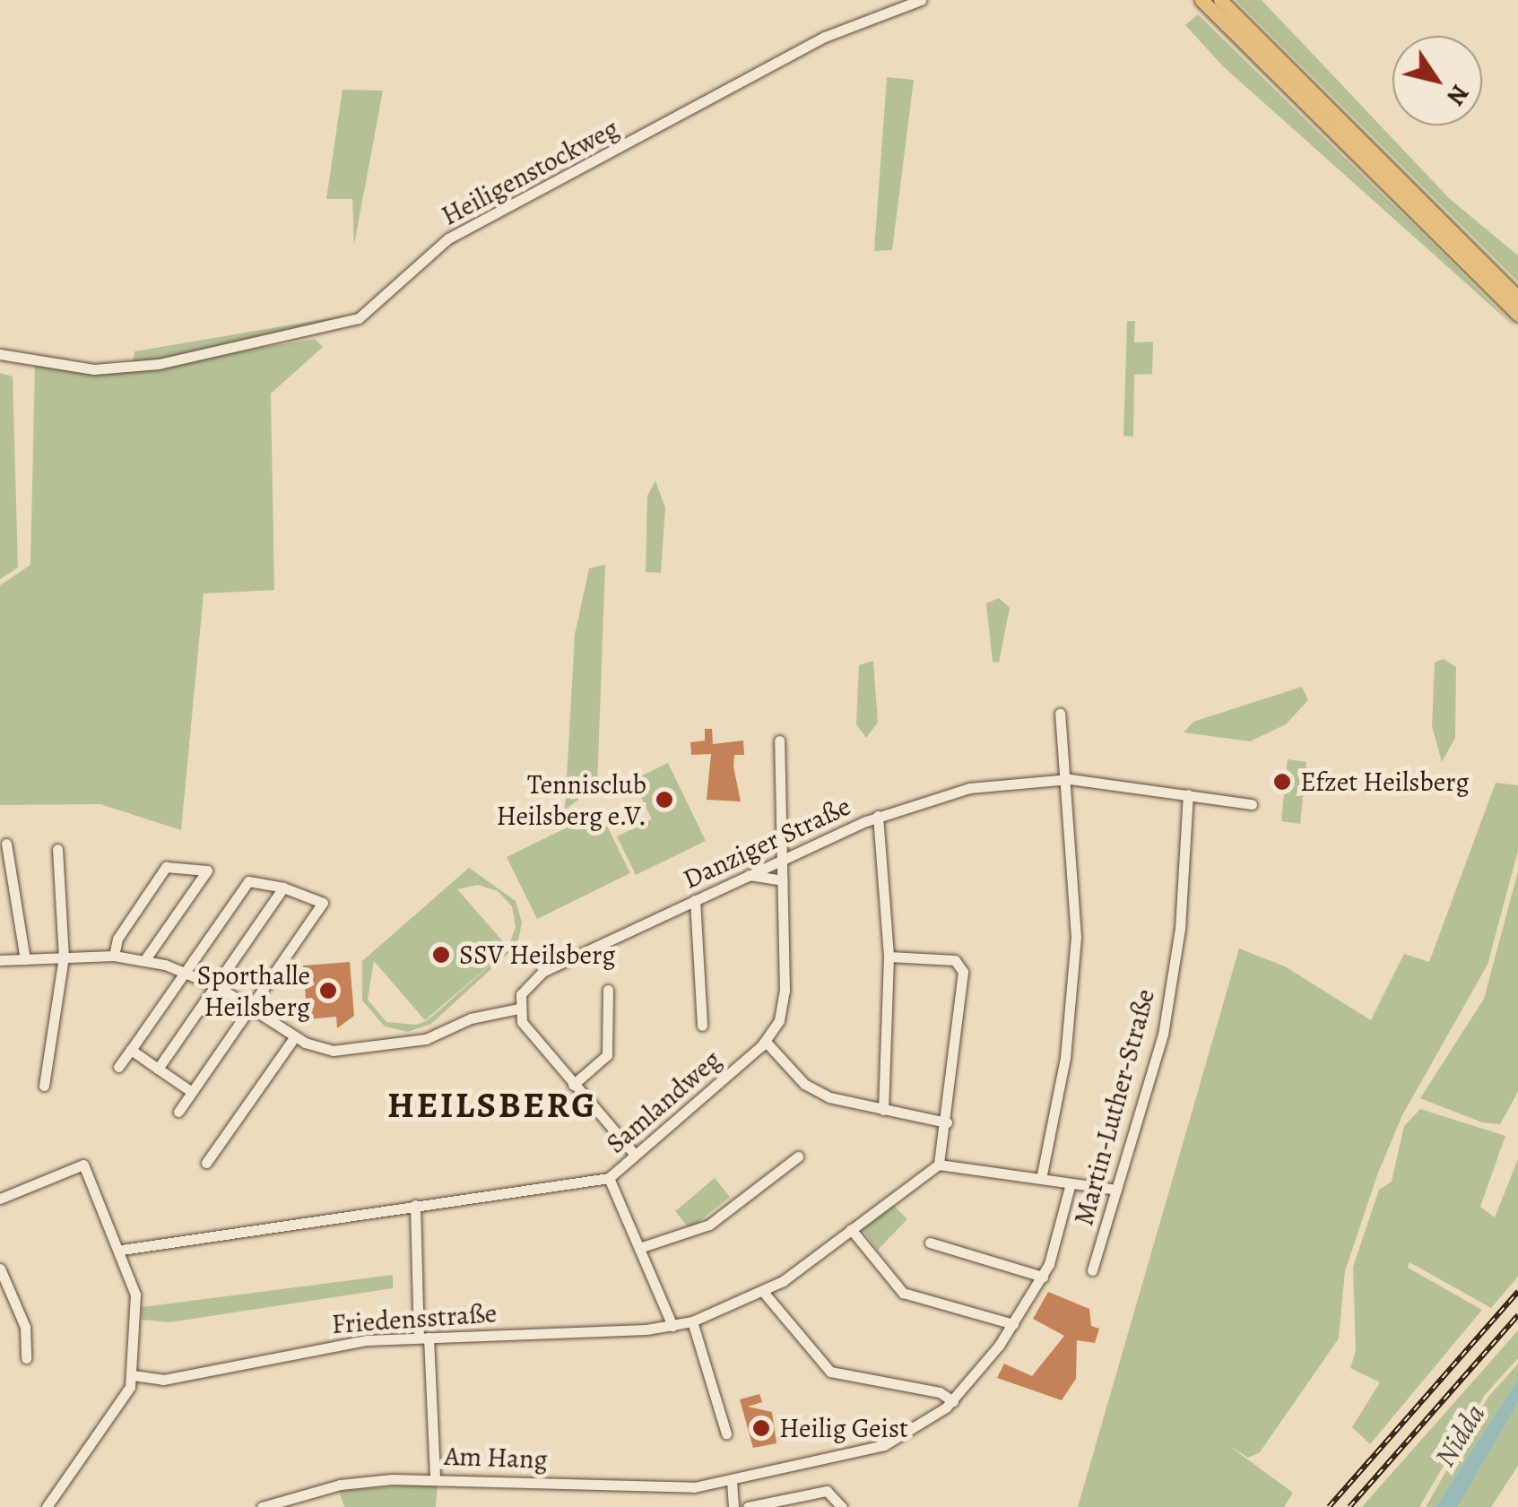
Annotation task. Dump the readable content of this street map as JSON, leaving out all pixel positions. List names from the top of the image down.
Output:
{
  "streets": {
    "street": [
      "Heiligenstockweg",
      "Danziger Straße",
      "Samlandweg",
      "Martin-Luther-Straße",
      "Friedensstraße",
      "Am Hang"
    ]
  },
  "crossings": [
    ["Danziger Straße", "Samlandweg"],
    ["Danziger Straße", "Martin-Luther-Straße"]
  ],
  "districts": ["HEILSBERG"],
  "water": ["Nidda"],
  "places": [
    "Efzet Heilsberg",
    "Tennisclub Heilsberg e.V.",
    "SSV Heilsberg",
    "Sporthalle Heilsberg",
    "Heilig Geist"
  ],
  "north": "bottom right"
}
